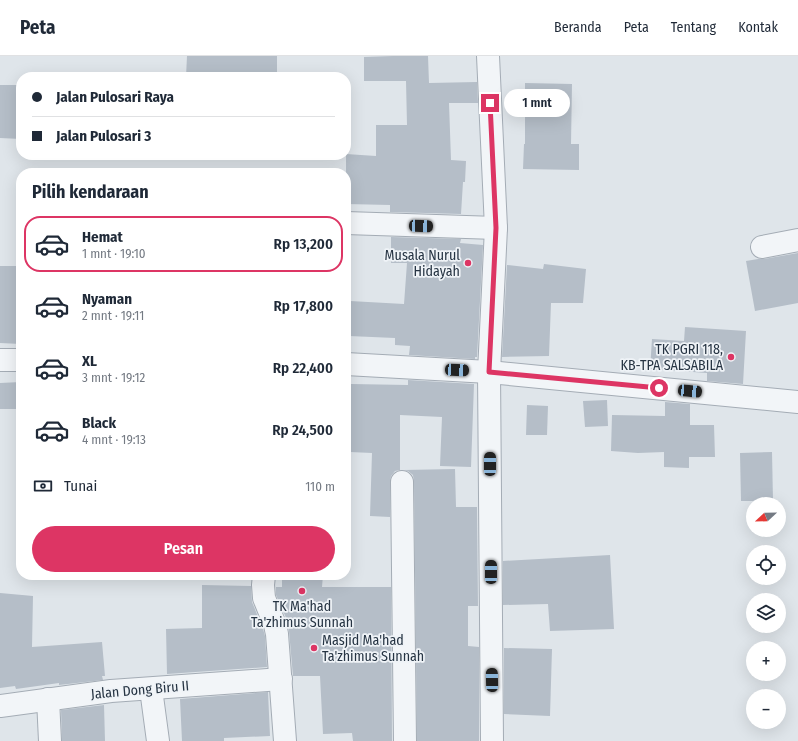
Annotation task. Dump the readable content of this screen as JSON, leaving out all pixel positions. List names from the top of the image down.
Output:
{
  "streets": {
    "street": ["Jalan Dong Biru II"]
  },
  "places": [
    "Musala Nurul Hidayah",
    "TK PGRI 118, KB-TPA SALSABILA",
    "TK Ma'had Ta'zhimus Sunnah",
    "Masjid Ma'had Ta'zhimus Sunnah"
  ],
  "north": "left",
  "page": {
    "header": "Peta",
    "nav": [
      "Beranda",
      "Peta",
      "Tentang",
      "Kontak"
    ],
    "banner": ["Jalan Pulosari Raya", "Jalan Pulosari 3"],
    "bubble": "1 mnt",
    "heading": "Pilih kendaraan",
    "list": [
      {
        "name": "Hemat",
        "note": "1 mnt · 19:10",
        "value": "Rp 13,200"
      },
      {
        "name": "Nyaman",
        "note": "2 mnt · 19:11",
        "value": "Rp 17,800"
      },
      {
        "name": "XL",
        "note": "3 mnt · 19:12",
        "value": "Rp 22,400"
      },
      {
        "name": "Black",
        "note": "4 mnt · 19:13",
        "value": "Rp 24,500"
      }
    ],
    "pay": ["Tunai", "110 m"],
    "map_buttons": ["+", "−"],
    "buttons": "Pesan"
  }
}
